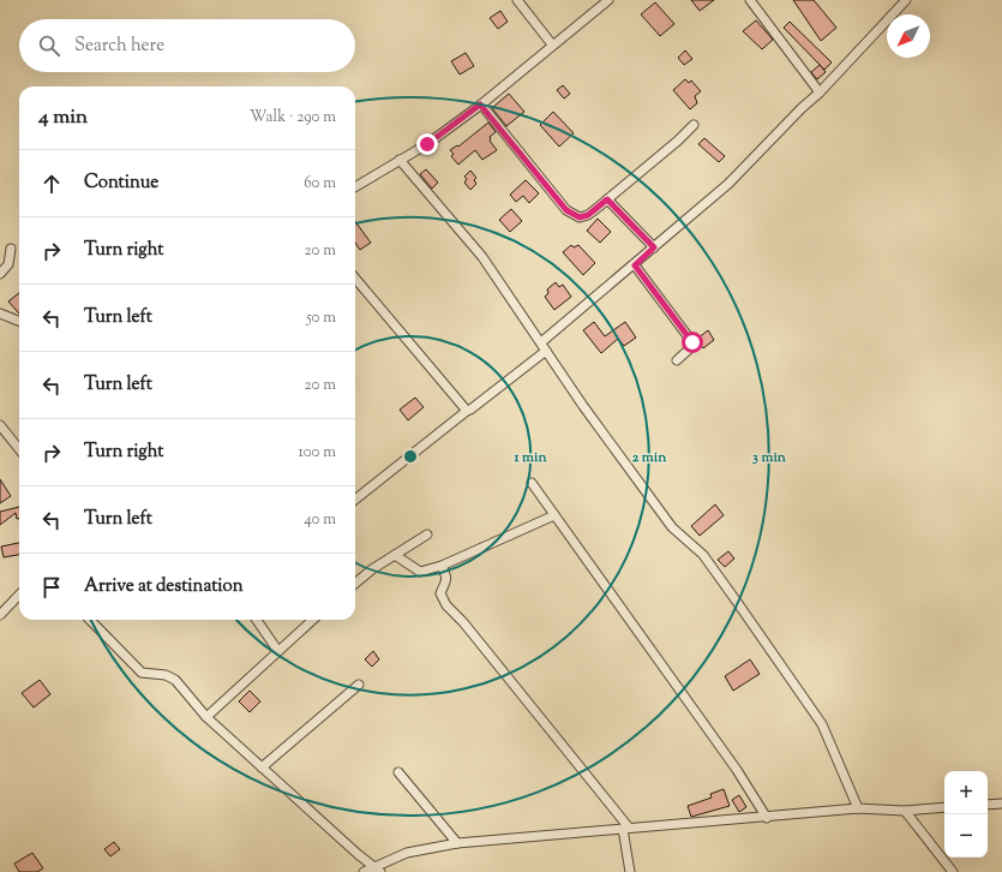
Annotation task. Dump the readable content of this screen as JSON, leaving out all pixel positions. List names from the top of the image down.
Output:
{
  "north": "bottom left",
  "page": {
    "search": "Search here",
    "heading": ["4 min", "Walk · 290 m"],
    "list": [
      ["Continue", "60 m"],
      ["Turn right", "20 m"],
      ["Turn left", "50 m"],
      ["Turn left", "20 m"],
      ["Turn right", "100 m"],
      ["Turn left", "40 m"],
      "Arrive at destination"
    ],
    "map_buttons": ["+", "−"]
  },
  "rings": ["1 min", "2 min", "3 min"]
}
